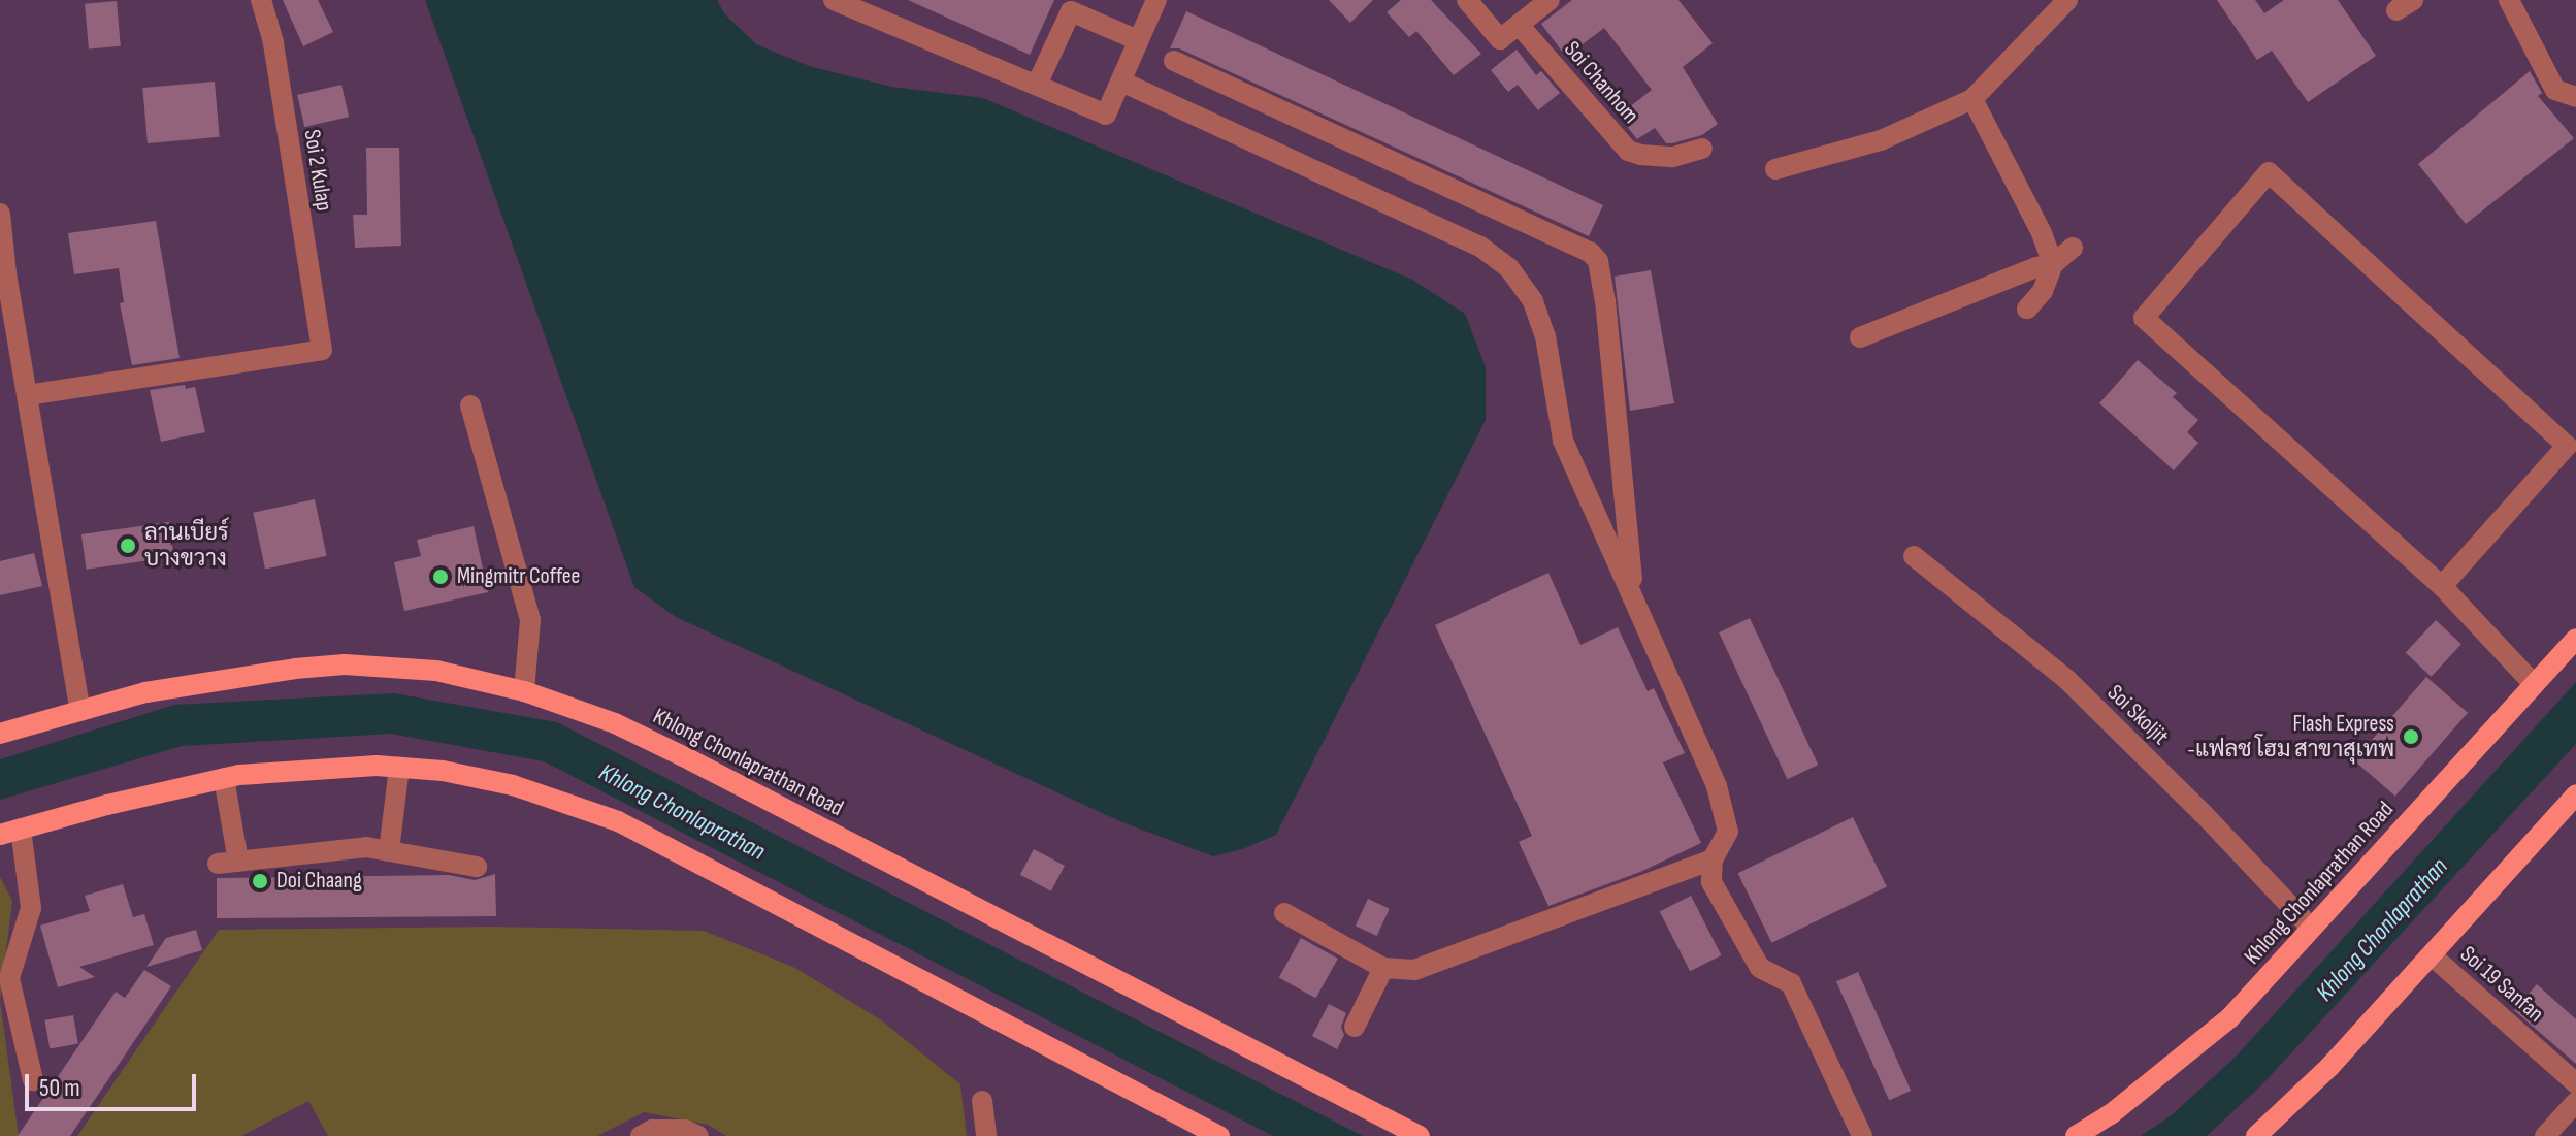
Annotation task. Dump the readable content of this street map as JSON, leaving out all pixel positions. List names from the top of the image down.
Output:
{
  "streets": {
    "main road": ["Khlong Chonlaprathan Road"],
    "street": [
      "Soi Chanhom",
      "Soi 2 Kulap",
      "Soi Skoljit",
      "Soi 19 Sanfan"
    ]
  },
  "crossings": [
    ["Soi Skoljit", "Khlong Chonlaprathan Road"]
  ],
  "water": ["Khlong Chonlaprathan"],
  "places": [
    "ลานเบียร์ บางขวาง",
    "Mingmitr Coffee",
    "Flash Express -แฟลช โฮม สาขาสุเทพ",
    "Doi Chaang"
  ],
  "scale_bar": "50 m"
}
